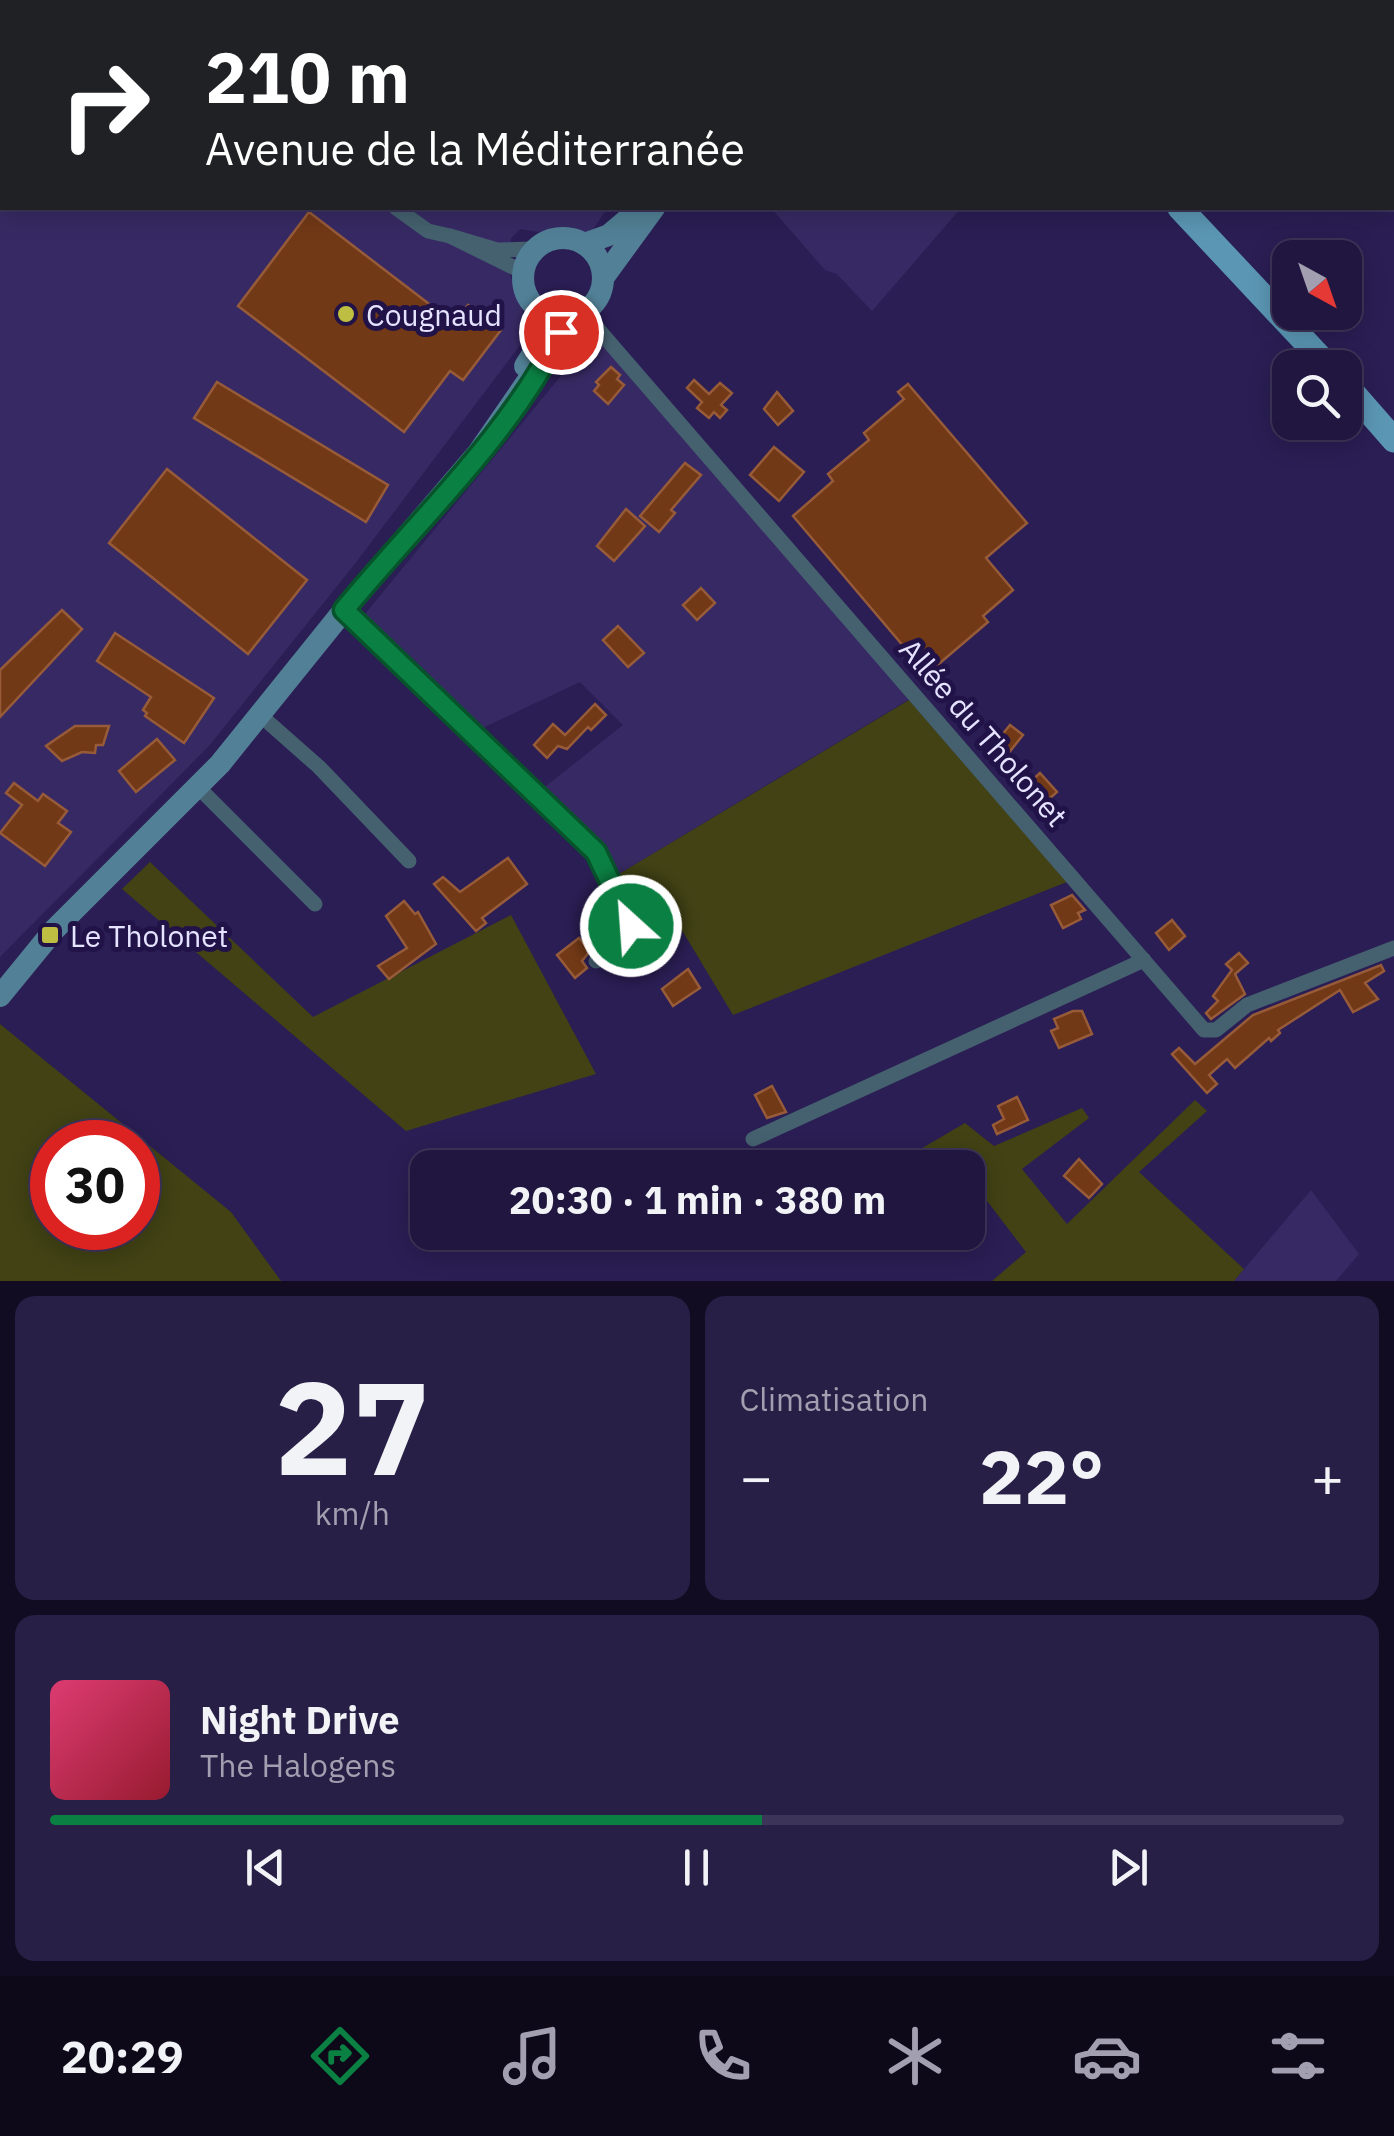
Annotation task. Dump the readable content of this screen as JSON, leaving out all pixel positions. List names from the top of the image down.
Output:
{
  "streets": {
    "street": ["Allée du Tholonet"]
  },
  "places": {
    "other": ["Cougnaud"],
    "transit": ["Le Tholonet"]
  },
  "north": "bottom right",
  "page": {
    "turn": ["210 m", "Avenue de la Méditerranée"],
    "limit": "30",
    "trip": "20:30 · 1 min · 380 m",
    "tile": [
      ["27", "km/h"],
      "Climatisation"
    ],
    "heat": ["−", "22°", "+"],
    "song": ["Night Drive", "The Halogens"],
    "tabs": "20:29"
  }
}
